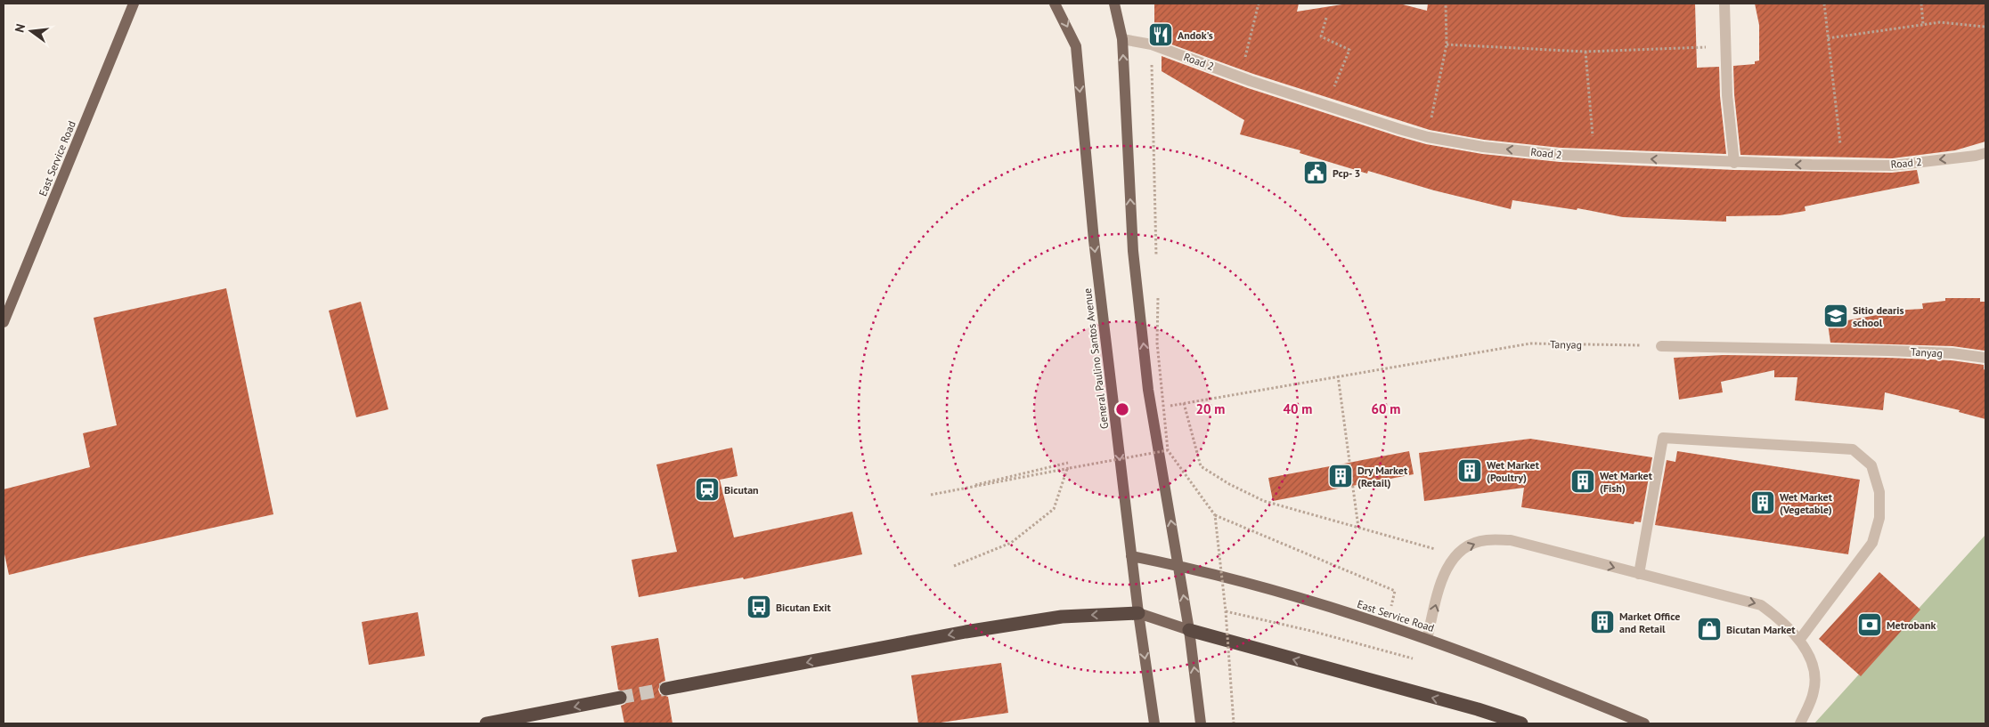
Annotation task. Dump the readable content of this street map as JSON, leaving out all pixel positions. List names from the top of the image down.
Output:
{
  "streets": {
    "main road": ["East Service Road", "General Paulino Santos Avenue"],
    "street": ["Road 2", "Tanyag"]
  },
  "crossings": [
    ["East Service Road", "General Paulino Santos Avenue"]
  ],
  "one_way": ["Road 2"],
  "places": {
    "restaurant": ["Andok's"],
    "public building": ["Pcp- 3"],
    "school or university": ["Sitio dearis school"],
    "building": [
      "Wet Market (Poultry)",
      "Dry Market (Retail)",
      "Wet Market (Fish)",
      "Wet Market (Vegetable)",
      "Market Office and Retail"
    ],
    "station": ["Bicutan"],
    "bus stop": ["Bicutan Exit"],
    "bank": ["Metrobank"],
    "shop": ["Bicutan Market"]
  },
  "north": "left",
  "rings": ["20 m", "40 m", "60 m"]
}
